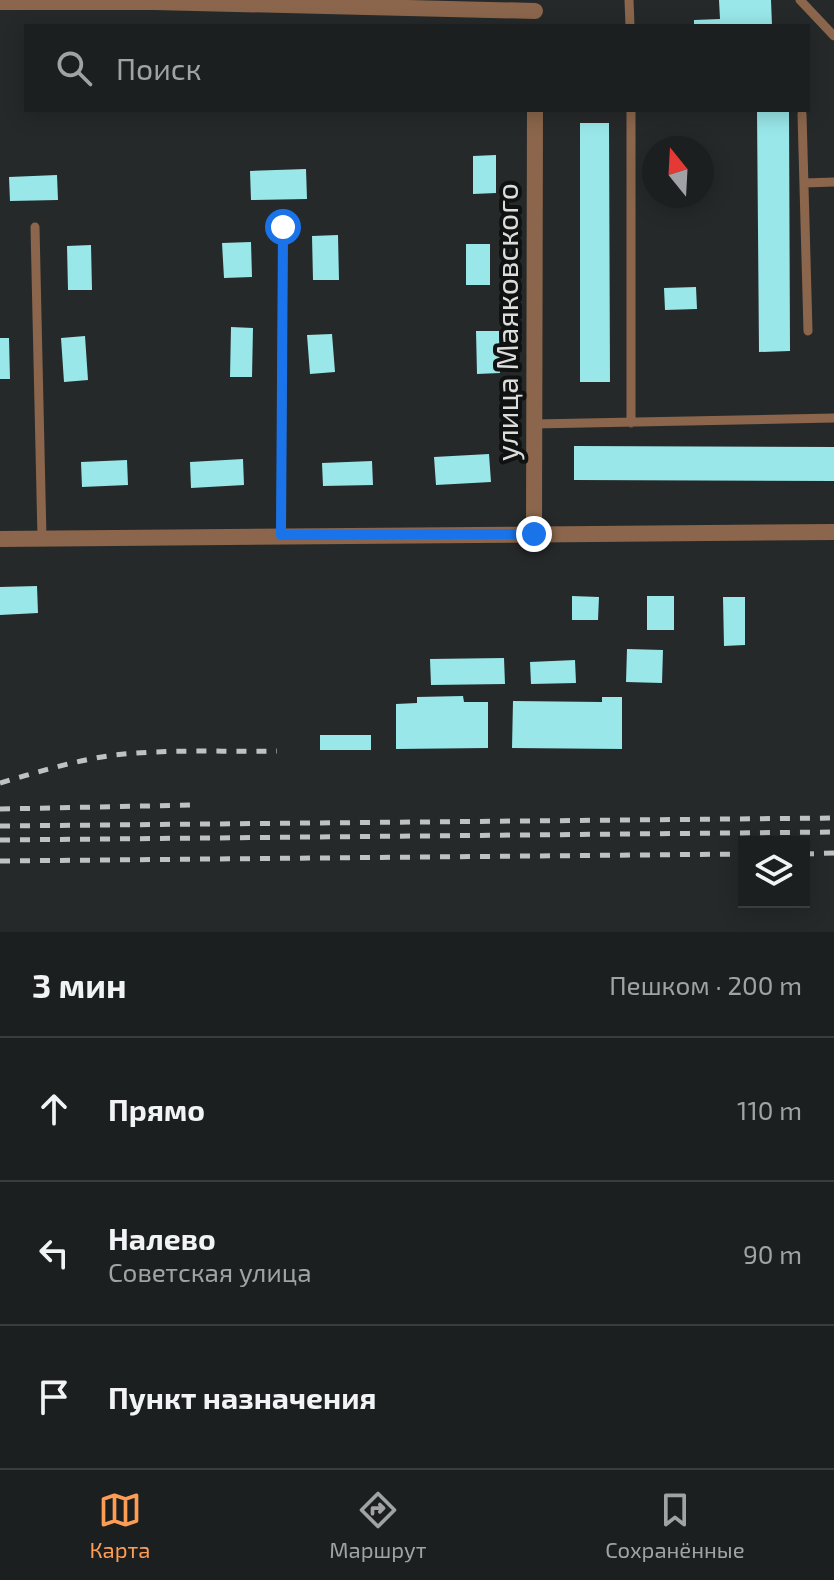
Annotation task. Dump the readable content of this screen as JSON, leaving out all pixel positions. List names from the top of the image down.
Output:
{
  "streets": {
    "street": ["улица Маяковского"]
  },
  "north": "top",
  "page": {
    "search": "Поиск",
    "heading": ["3 мин", "Пешком · 200 m"],
    "list": [
      ["Прямо", "110 m"],
      ["Налево", "Советская улица", "90 m"],
      "Пункт назначения"
    ],
    "nav": ["Карта", "Маршрут", "Сохранённые"]
  }
}
